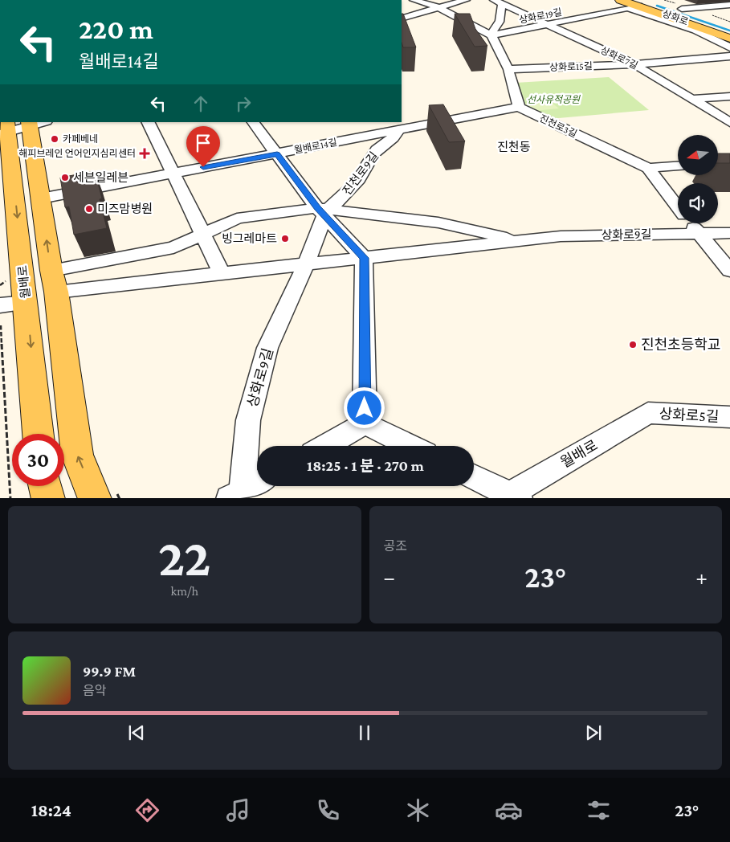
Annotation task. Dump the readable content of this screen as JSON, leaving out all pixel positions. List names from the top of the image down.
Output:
{
  "streets": {
    "main road": ["상화로", "월배로"],
    "street": [
      "상화로19길",
      "상화로7길",
      "상화로15길",
      "진천로3길",
      "월배로14길",
      "진천로9길",
      "상화로9길",
      "상화로5길"
    ]
  },
  "crossings": [
    ["상화로19길", "상화로"],
    ["상화로19길", "상화로7길"],
    ["상화로7길", "상화로15길"],
    ["진천로3길", "월배로14길"],
    ["진천로3길", "상화로9길"],
    ["월배로14길", "진천로9길"],
    ["진천로9길", "상화로9길"],
    ["월배로", "상화로5길"]
  ],
  "districts": ["진천동"],
  "parks": ["선사유적공원"],
  "places": {
    "other": [
      "카페베네",
      "세븐일레븐",
      "미즈맘병원",
      "빙그레마트",
      "진천초등학교"
    ],
    "health": ["해피브레인 언어인지심리센터"]
  },
  "north": "left",
  "page": {
    "turn": ["220 m", "월배로14길"],
    "limit": "30",
    "trip": "18:25 · 1 분 · 270 m",
    "tile": [
      ["22", "km/h"],
      "공조"
    ],
    "heat": ["−", "23°", "+"],
    "song": ["99.9 FM", "음악"],
    "tabs": ["18:24", "23°"]
  }
}
